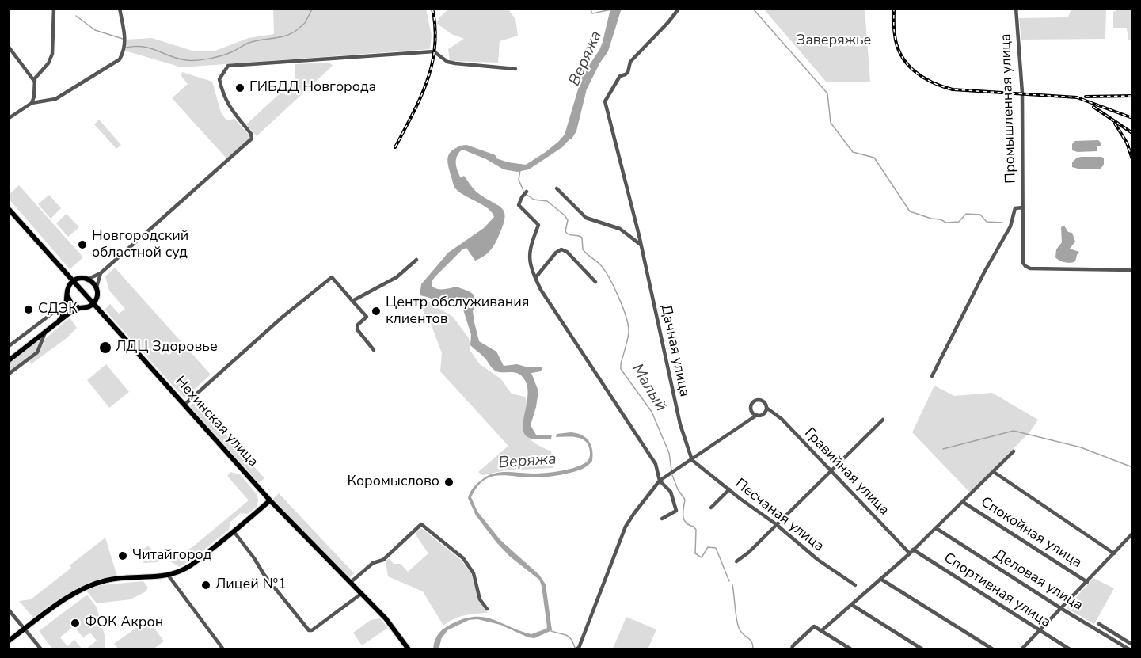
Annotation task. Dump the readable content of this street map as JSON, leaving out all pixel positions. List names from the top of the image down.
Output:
{
  "streets": {
    "main road": ["Нехинская улица"],
    "street": [
      "Промышленная улица",
      "Дачная улица",
      "Гравийная улица",
      "Песчаная улица",
      "Спокойная улица",
      "Деловая улица",
      "Спортивная улица"
    ]
  },
  "crossings": [
    ["Дачная улица", "Песчаная улица"]
  ],
  "water": ["Веряжа", "Малый"],
  "parks": ["Заверяжье"],
  "places": [
    "ГИБДД Новгорода",
    "Новгородский областной суд",
    "СДЭК",
    "Центр обслуживания клиентов",
    "ЛДЦ Здоровье",
    "Коромыслово",
    "Читайгород",
    "Лицей №1",
    "ФОК Акрон"
  ]
}
